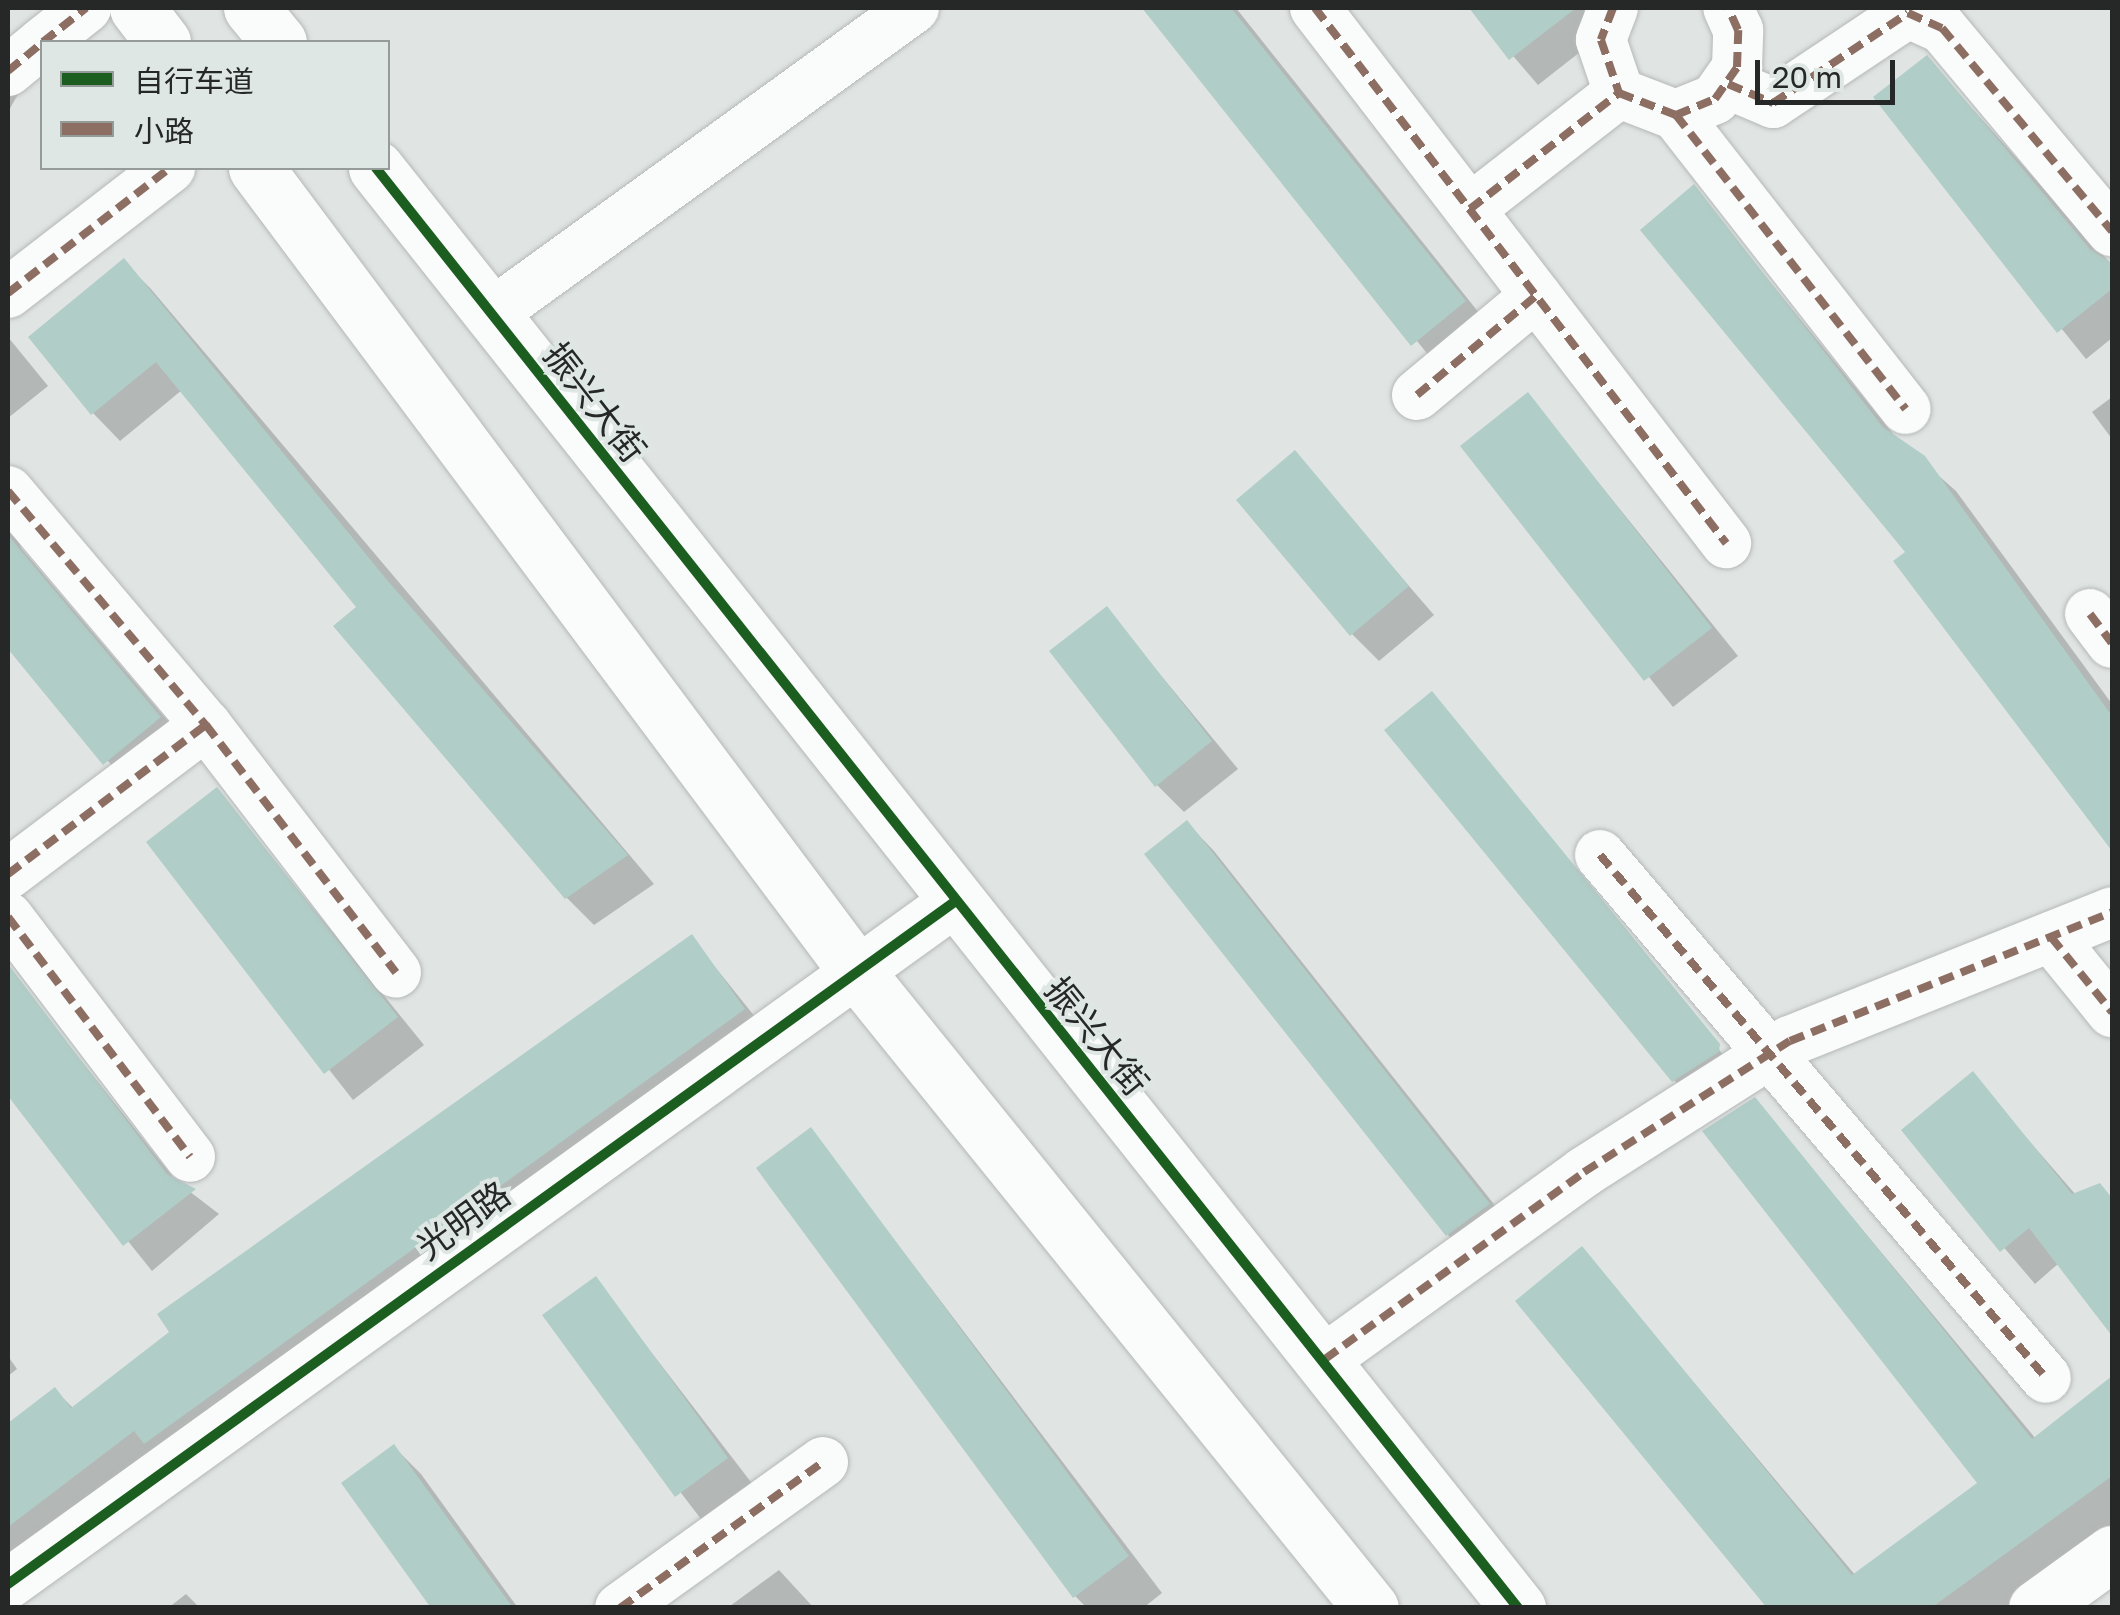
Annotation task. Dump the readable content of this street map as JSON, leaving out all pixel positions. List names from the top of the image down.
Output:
{
  "streets": {
    "street": ["振兴大街", "光明路"]
  },
  "crossings": [
    ["振兴大街", "光明路"]
  ],
  "legend": ["自行车道", "小路"],
  "scale_bar": "20 m"
}
